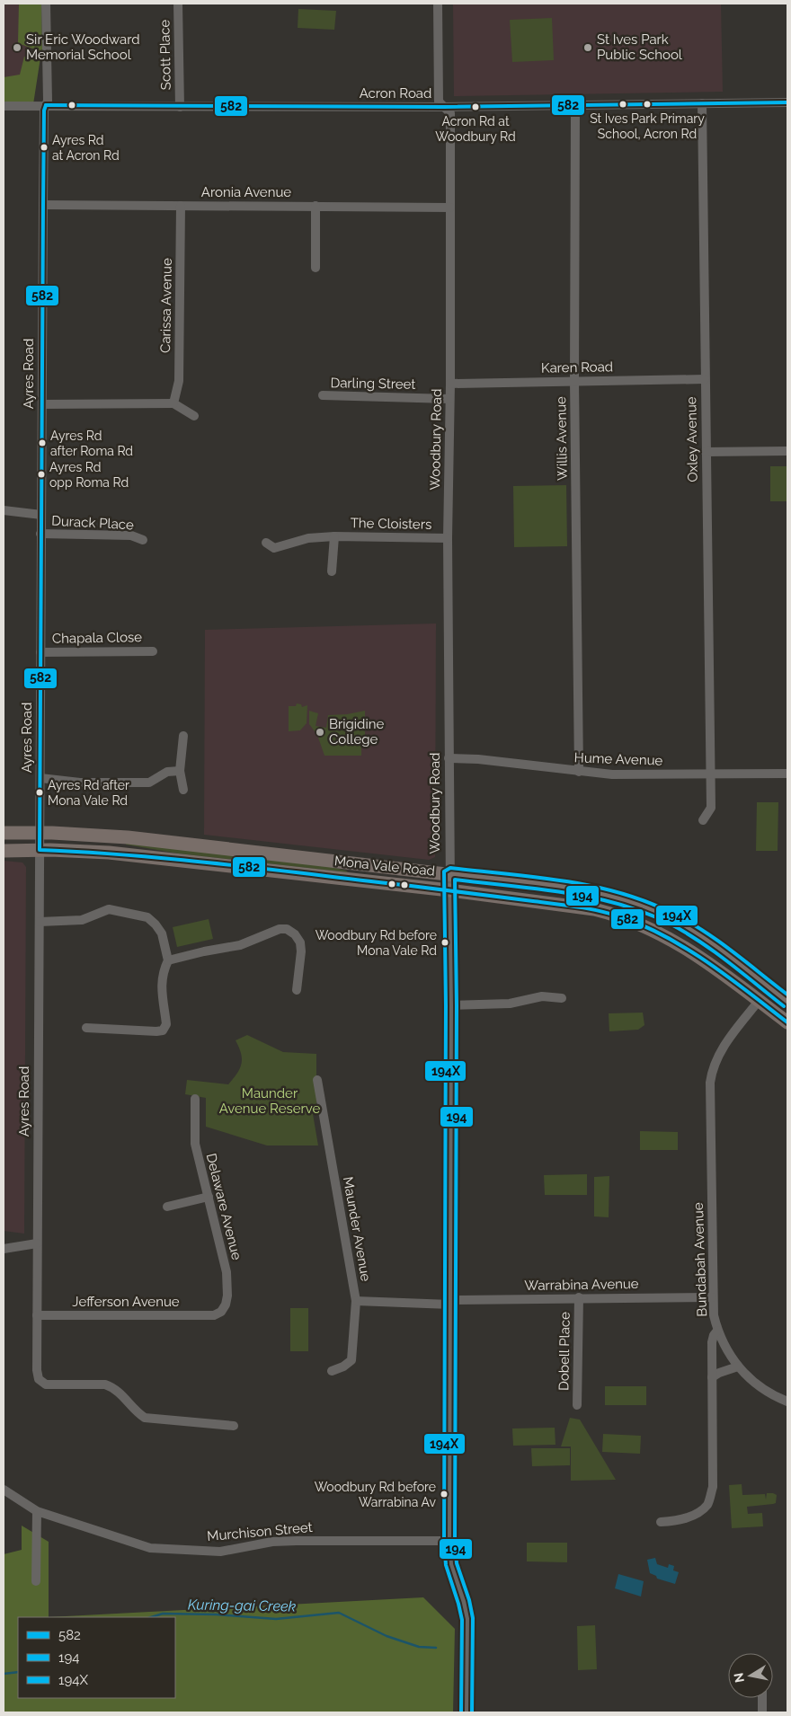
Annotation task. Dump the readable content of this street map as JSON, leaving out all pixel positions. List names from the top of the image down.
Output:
{
  "streets": {
    "highway": ["Mona Vale Road"],
    "street": [
      "Scott Place",
      "Acron Road",
      "Aronia Avenue",
      "Carissa Avenue",
      "Karen Road",
      "Ayres Road",
      "Darling Street",
      "Willis Avenue",
      "Woodbury Road",
      "Oxley Avenue",
      "Durack Place",
      "The Cloisters",
      "Chapala Close",
      "Hume Avenue",
      "Delaware Avenue",
      "Maunder Avenue",
      "Bundabah Avenue",
      "Warrabina Avenue",
      "Jefferson Avenue",
      "Dobell Place",
      "Murchison Street"
    ]
  },
  "crossings": [
    ["Scott Place", "Acron Road"],
    ["Acron Road", "Ayres Road"],
    ["Acron Road", "Willis Avenue"],
    ["Acron Road", "Woodbury Road"],
    ["Acron Road", "Oxley Avenue"],
    ["Aronia Avenue", "Carissa Avenue"],
    ["Aronia Avenue", "Ayres Road"],
    ["Aronia Avenue", "Woodbury Road"],
    ["Karen Road", "Willis Avenue"],
    ["Karen Road", "Woodbury Road"],
    ["Karen Road", "Oxley Avenue"],
    ["Ayres Road", "Durack Place"],
    ["Ayres Road", "Chapala Close"],
    ["Ayres Road", "Mona Vale Road"],
    ["Ayres Road", "Jefferson Avenue"],
    ["Darling Street", "Woodbury Road"],
    ["Willis Avenue", "Hume Avenue"],
    ["Woodbury Road", "The Cloisters"],
    ["Woodbury Road", "Hume Avenue"],
    ["Woodbury Road", "Mona Vale Road"],
    ["Woodbury Road", "Warrabina Avenue"],
    ["Woodbury Road", "Murchison Street"],
    ["Oxley Avenue", "Hume Avenue"],
    ["Mona Vale Road", "Bundabah Avenue"],
    ["Delaware Avenue", "Jefferson Avenue"],
    ["Maunder Avenue", "Warrabina Avenue"],
    ["Bundabah Avenue", "Warrabina Avenue"],
    ["Warrabina Avenue", "Dobell Place"]
  ],
  "water": ["Kuring-gai Creek"],
  "parks": ["Maunder Avenue Reserve"],
  "places": [
    "Sir Eric Woodward Memorial School",
    "St Ives Park Public School",
    "St Ives Park Primary School, Acron Rd",
    "Acron Rd at Woodbury Rd",
    "Ayres Rd at Acron Rd",
    "Ayres Rd after Roma Rd",
    "Ayres Rd opp Roma Rd",
    "Brigidine College",
    "Ayres Rd after Mona Vale Rd",
    "Woodbury Rd before Mona Vale Rd",
    "Woodbury Rd before Warrabina Av"
  ],
  "lines": ["transit line 582", "transit line 194X", "transit line 194"],
  "legend": ["582", "194", "194X"],
  "north": "left"
}
